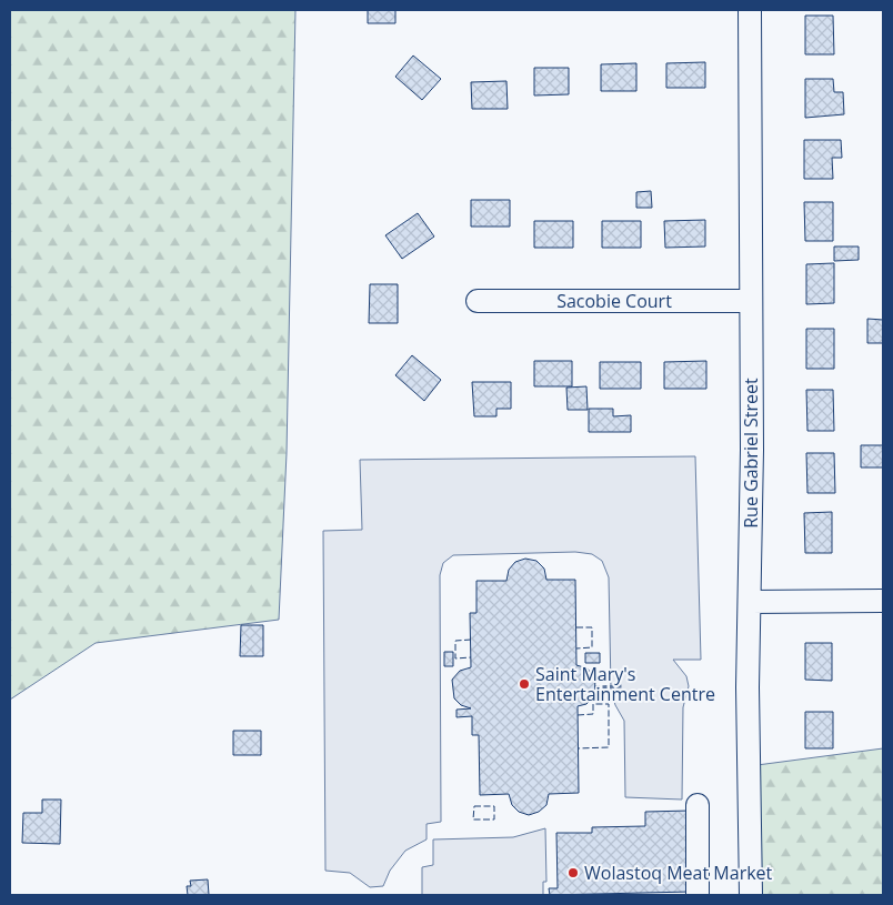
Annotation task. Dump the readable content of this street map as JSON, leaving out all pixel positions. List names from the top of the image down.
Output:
{
  "streets": {
    "street": ["Sacobie Court", "Rue Gabriel Street"]
  },
  "crossings": [
    ["Sacobie Court", "Rue Gabriel Street"]
  ],
  "places": ["Saint Mary's Entertainment Centre", "Wolastoq Meat Market"]
}
